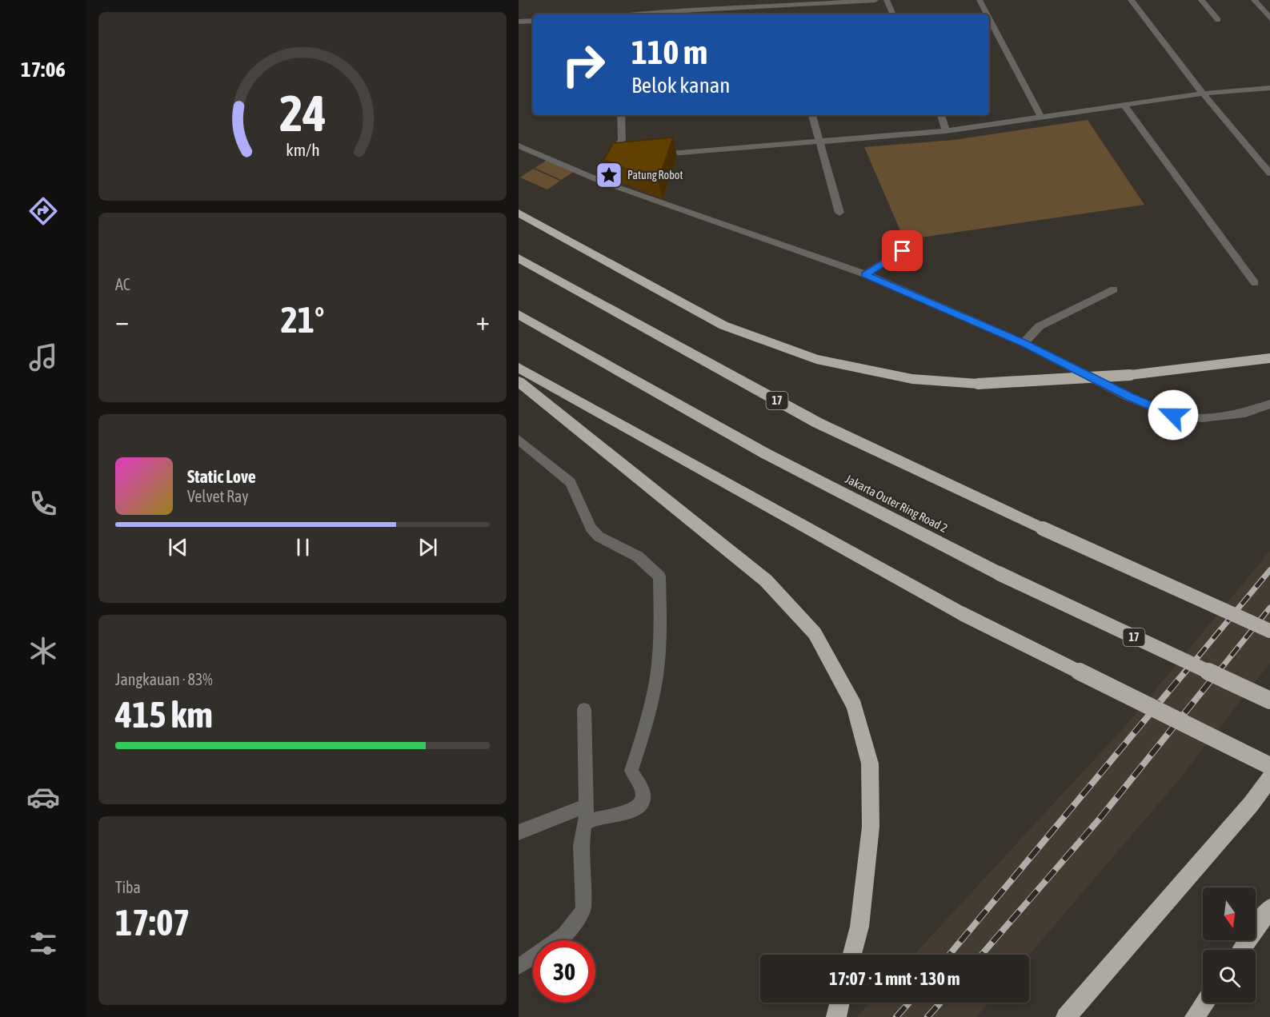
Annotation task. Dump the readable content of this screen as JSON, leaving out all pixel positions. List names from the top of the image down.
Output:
{
  "streets": {
    "highway": ["17", "Jakarta Outer Ring Road 2"]
  },
  "places": {
    "place": ["Patung Robot"]
  },
  "north": "bottom",
  "page": {
    "tabs": "17:06",
    "turn": ["110 m", "Belok kanan"],
    "tile": [
      "AC",
      ["Jangkauan · 83%", "415 km"],
      ["Tiba", "17:07"]
    ],
    "heat": ["−", "21°", "+"],
    "song": ["Static Love", "Velvet Ray"],
    "limit": "30",
    "trip": "17:07 · 1 mnt · 130 m",
    "gauge": ["24", "km/h"]
  }
}
